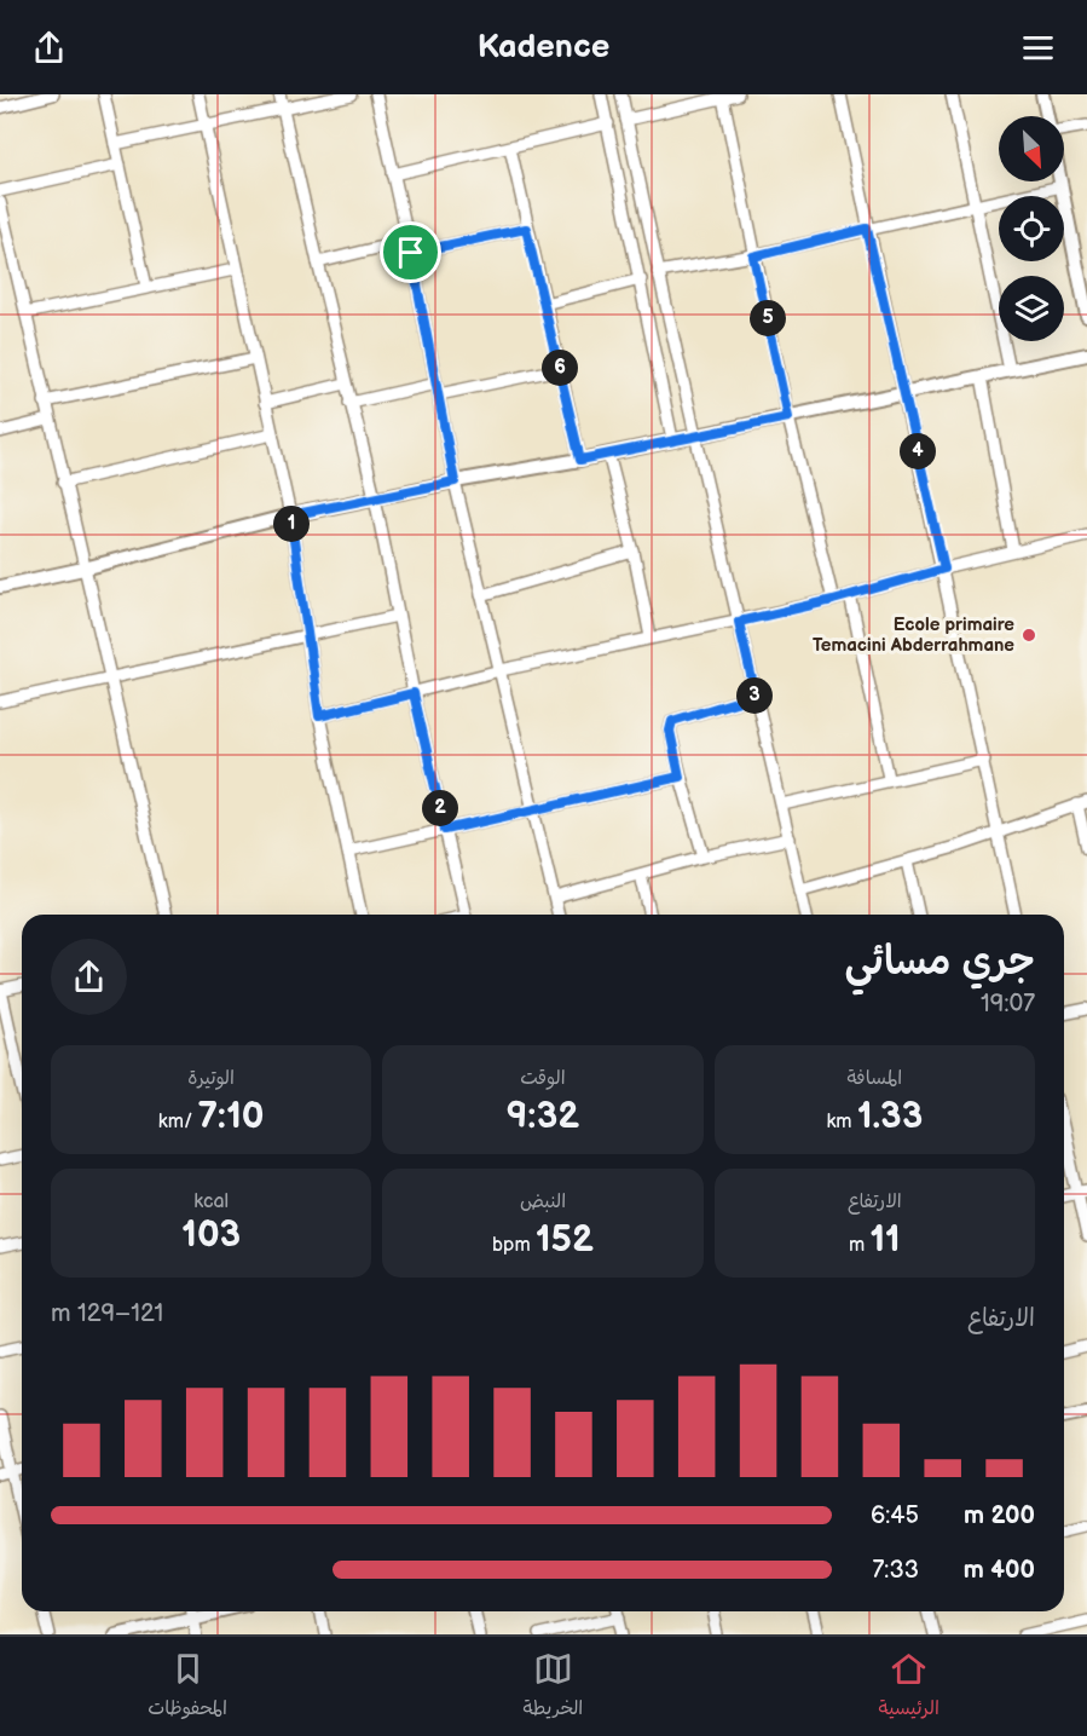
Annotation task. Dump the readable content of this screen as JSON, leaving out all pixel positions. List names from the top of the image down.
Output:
{
  "places": ["Ecole primaire Temacini Abderrahmane"],
  "north": "bottom right",
  "page": {
    "header": "Kadence",
    "pins": [
      "5",
      "6",
      "4",
      "1",
      "3",
      "2"
    ],
    "heading": ["جري مسائي", "19:07"],
    "stats": [
      ["المسافة", "1.33 km"],
      ["الوقت", "9:32"],
      ["الوتيرة", "7:10 /km"],
      ["الارتفاع", "11 m"],
      ["النبض", "152 bpm"],
      ["kcal", "103"]
    ],
    "chart": ["الارتفاع", "121–129 m"],
    "list": [
      {
        "name": "200 m",
        "note": "6:45"
      },
      {
        "name": "400 m",
        "note": "7:33"
      }
    ],
    "tabs": ["الرئيسية", "الخريطة", "المحفوظات"]
  }
}
